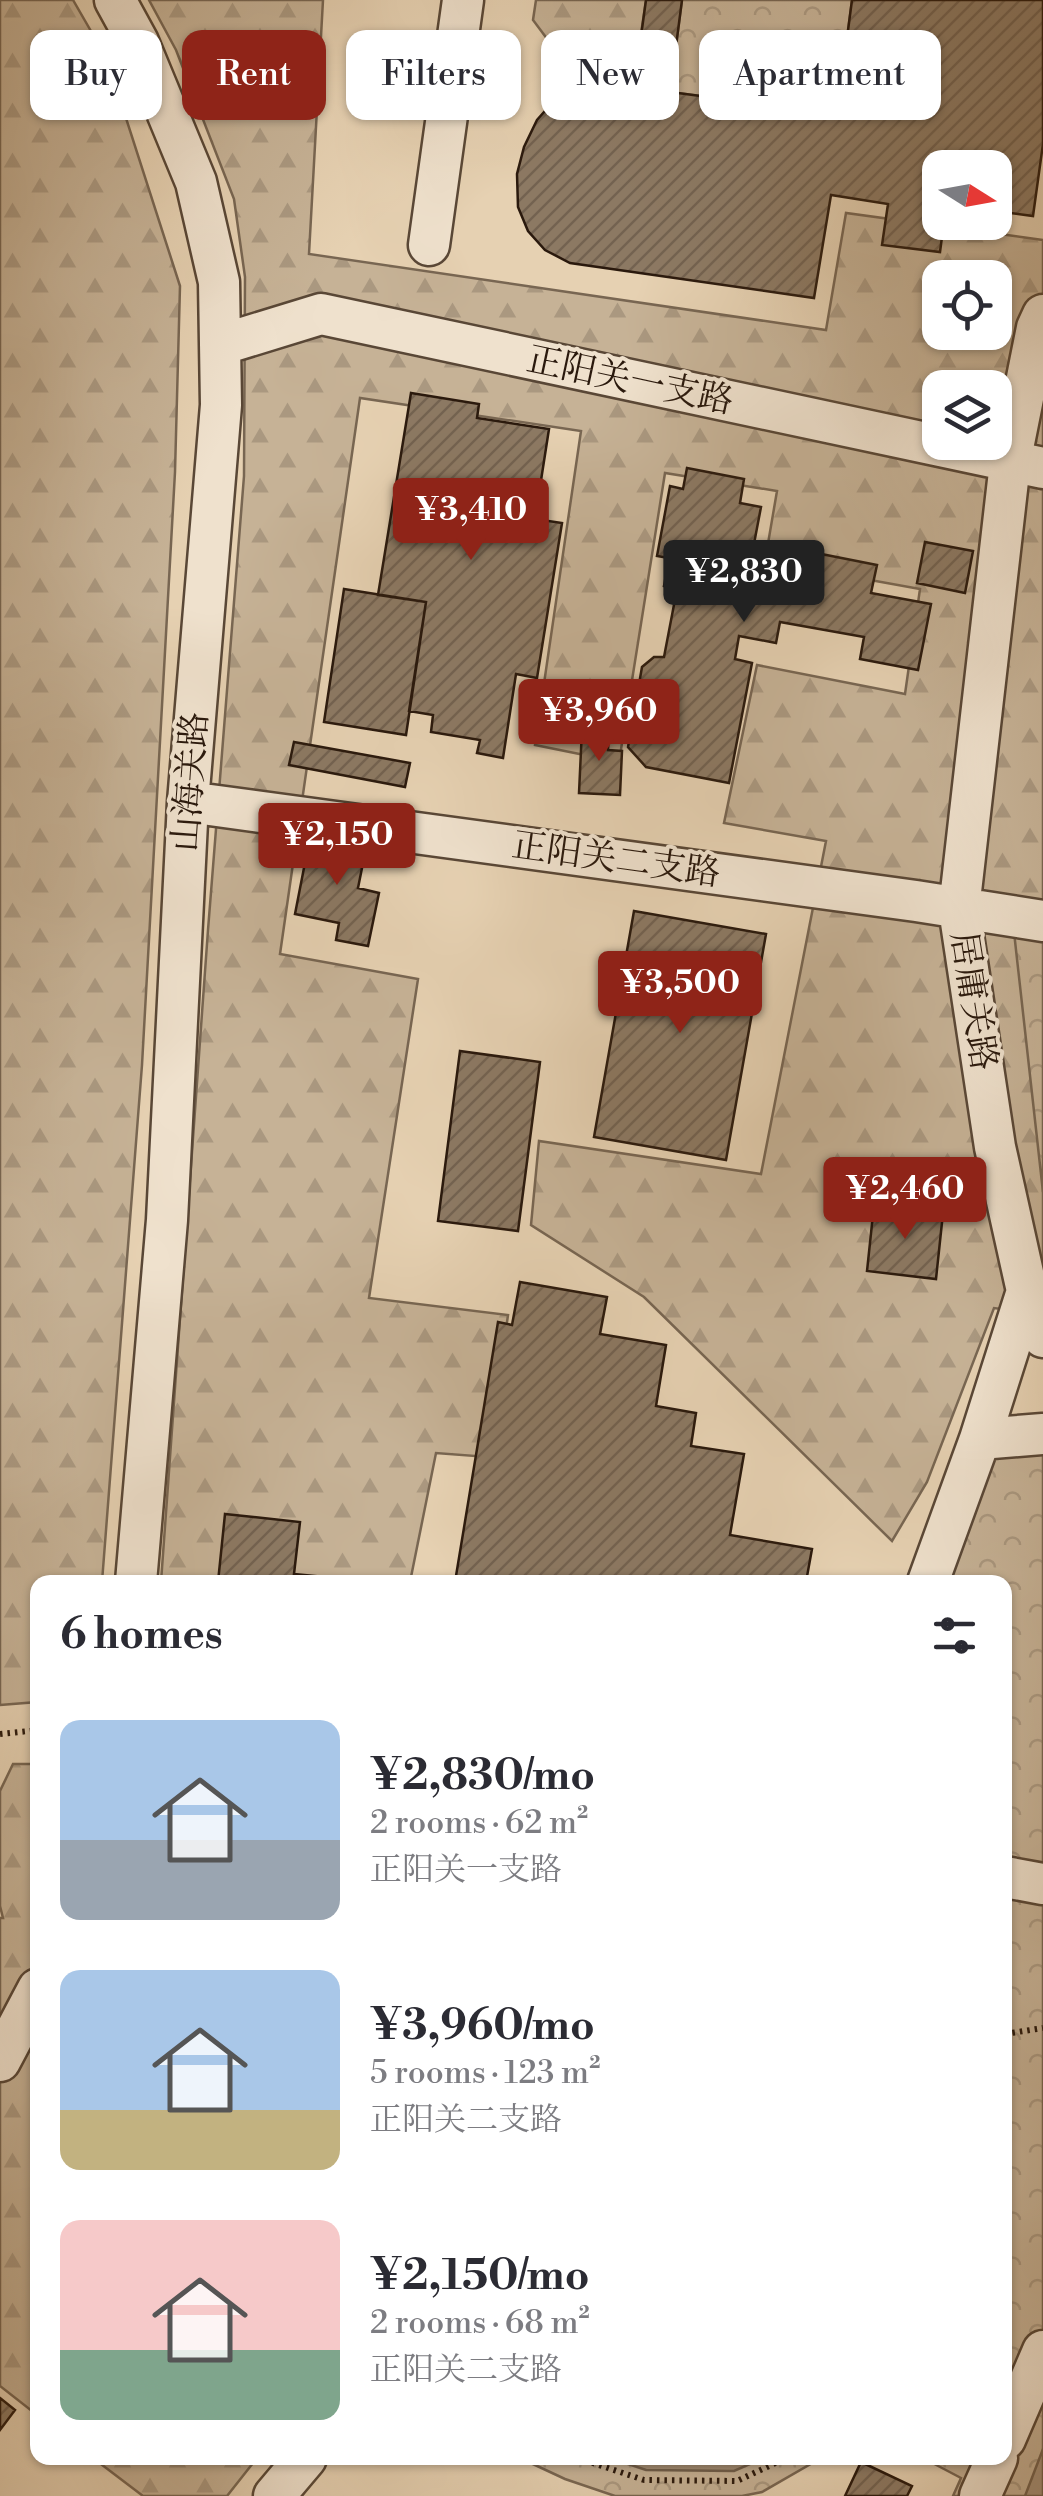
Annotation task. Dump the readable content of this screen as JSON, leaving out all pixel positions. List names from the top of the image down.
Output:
{
  "streets": {
    "street": [
      "正阳关一支路",
      "山海关路",
      "正阳关二支路",
      "居庸关路"
    ]
  },
  "crossings": [
    ["正阳关一支路", "山海关路"],
    ["正阳关一支路", "居庸关路"],
    ["山海关路", "正阳关二支路"],
    ["正阳关二支路", "居庸关路"]
  ],
  "north": "right",
  "page": {
    "chip": [
      "Buy",
      "Rent",
      "Filters",
      "New",
      "Apartment"
    ],
    "price": [
      "¥3,410",
      "¥2,830",
      "¥3,960",
      "¥2,150",
      "¥3,500",
      "¥2,460"
    ],
    "heading": "6 homes",
    "list": [
      {
        "name": "¥2,830/mo",
        "note": "2 rooms · 62 m² · 正阳关一支路"
      },
      {
        "name": "¥3,960/mo",
        "note": "5 rooms · 123 m² · 正阳关二支路"
      },
      {
        "name": "¥2,150/mo",
        "note": "2 rooms · 68 m² · 正阳关二支路"
      }
    ]
  }
}
